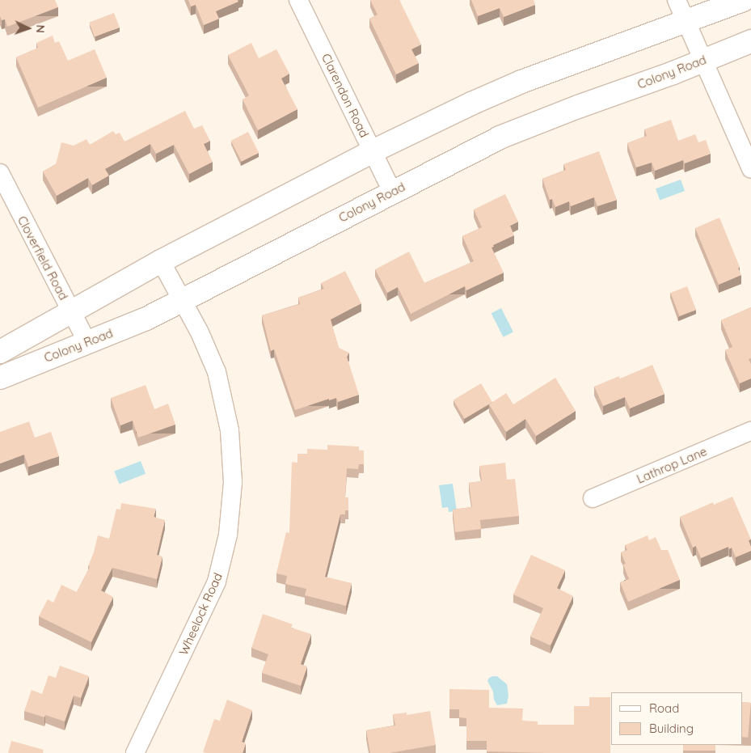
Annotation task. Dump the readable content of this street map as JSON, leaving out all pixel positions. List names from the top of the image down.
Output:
{
  "streets": {
    "street": [
      "Colony Road",
      "Clarendon Road",
      "Cloverfield Road",
      "Lathrop Lane",
      "Wheelock Road"
    ]
  },
  "crossings": [
    ["Colony Road", "Clarendon Road"],
    ["Colony Road", "Cloverfield Road"],
    ["Colony Road", "Wheelock Road"]
  ],
  "legend": ["Road", "Building"],
  "north": "right"
}
